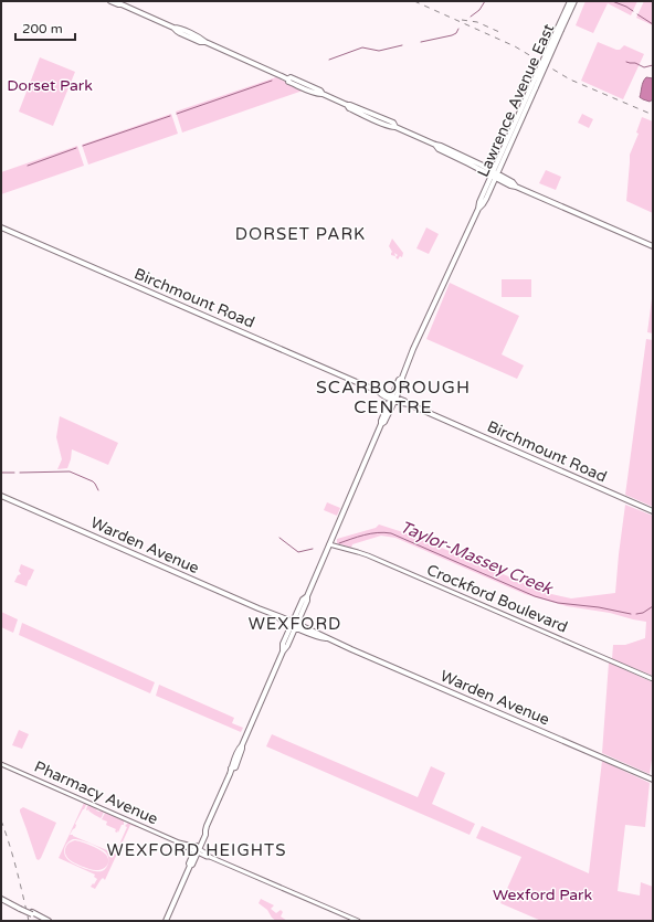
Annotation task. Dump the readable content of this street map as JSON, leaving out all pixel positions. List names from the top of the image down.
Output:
{
  "streets": {
    "main road": ["Lawrence Avenue East", "Birchmount Road", "Warden Avenue"],
    "street": ["Crockford Boulevard", "Pharmacy Avenue"]
  },
  "crossings": [
    ["Lawrence Avenue East", "Birchmount Road"],
    ["Lawrence Avenue East", "Warden Avenue"],
    ["Lawrence Avenue East", "Crockford Boulevard"],
    ["Lawrence Avenue East", "Pharmacy Avenue"]
  ],
  "districts": [
    "DORSET PARK",
    "SCARBOROUGH CENTRE",
    "WEXFORD",
    "WEXFORD HEIGHTS"
  ],
  "water": ["Taylor-Massey Creek"],
  "parks": ["Dorset Park", "Wexford Park"],
  "scale_bar": "200 m"
}
